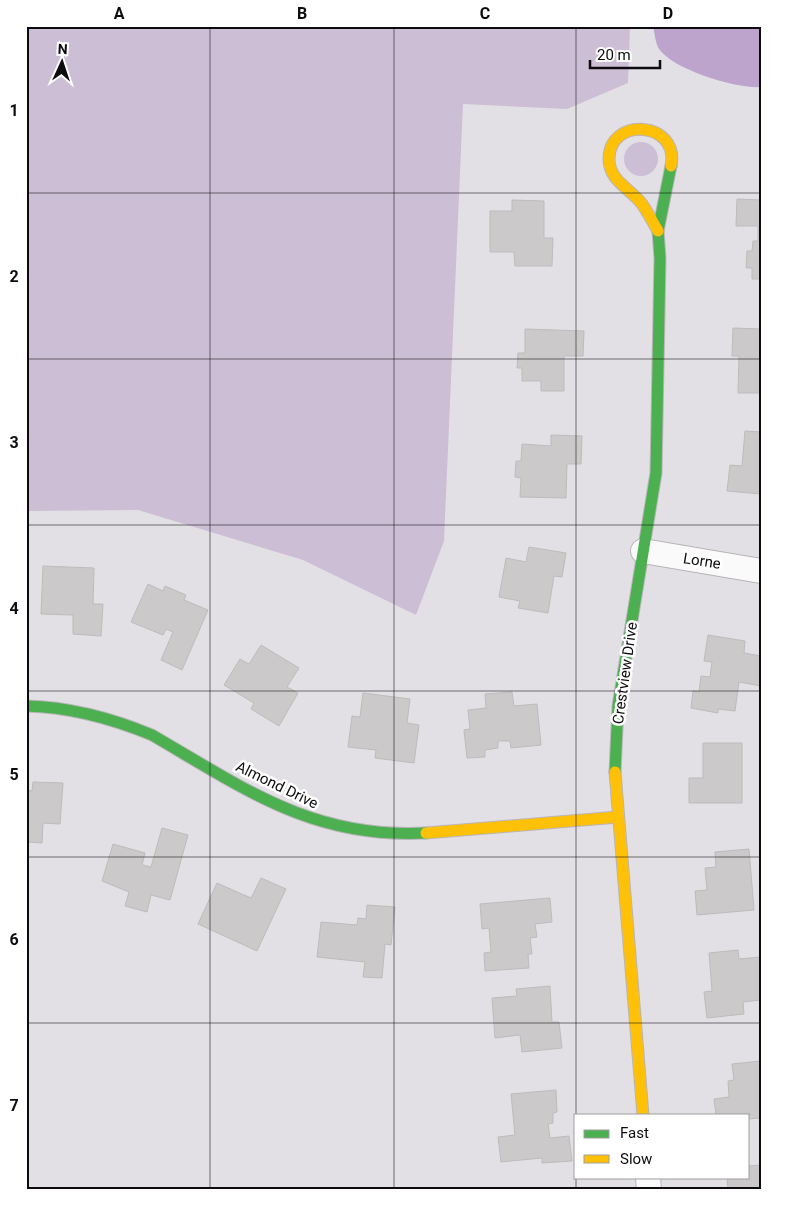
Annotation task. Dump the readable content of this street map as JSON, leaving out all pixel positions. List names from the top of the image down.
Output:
{
  "streets": {
    "street": ["Lorne", "Crestview Drive", "Almond Drive"]
  },
  "crossings": [
    ["Lorne", "Crestview Drive"],
    ["Crestview Drive", "Almond Drive"]
  ],
  "legend": ["Fast", "Slow"],
  "scale_bar": "20 m",
  "north": "top",
  "grid": {
    "columns": [
      "A",
      "B",
      "C",
      "D"
    ],
    "rows": [
      "1",
      "2",
      "3",
      "4",
      "5",
      "6",
      "7"
    ]
  }
}
